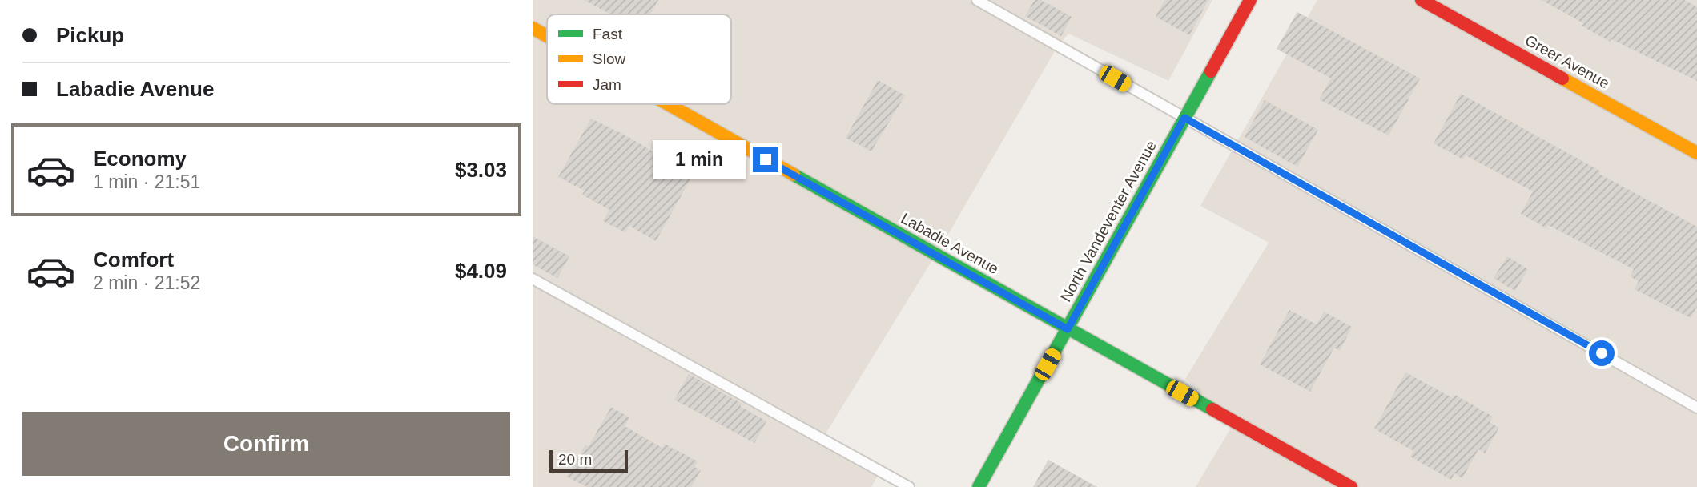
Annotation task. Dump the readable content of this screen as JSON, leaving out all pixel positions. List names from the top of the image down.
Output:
{
  "streets": {
    "street": ["Greer Avenue", "North Vandeventer Avenue", "Labadie Avenue"]
  },
  "crossings": [
    ["North Vandeventer Avenue", "Labadie Avenue"]
  ],
  "legend": ["Fast", "Slow", "Jam"],
  "scale_bar": "20 m",
  "page": {
    "banner": ["Pickup", "Labadie Avenue"],
    "list": [
      {
        "name": "Economy",
        "note": "1 min · 21:51",
        "value": "$3.03"
      },
      {
        "name": "Comfort",
        "note": "2 min · 21:52",
        "value": "$4.09"
      }
    ],
    "bubble": "1 min",
    "buttons": "Confirm",
    "scale": "20 m"
  }
}
